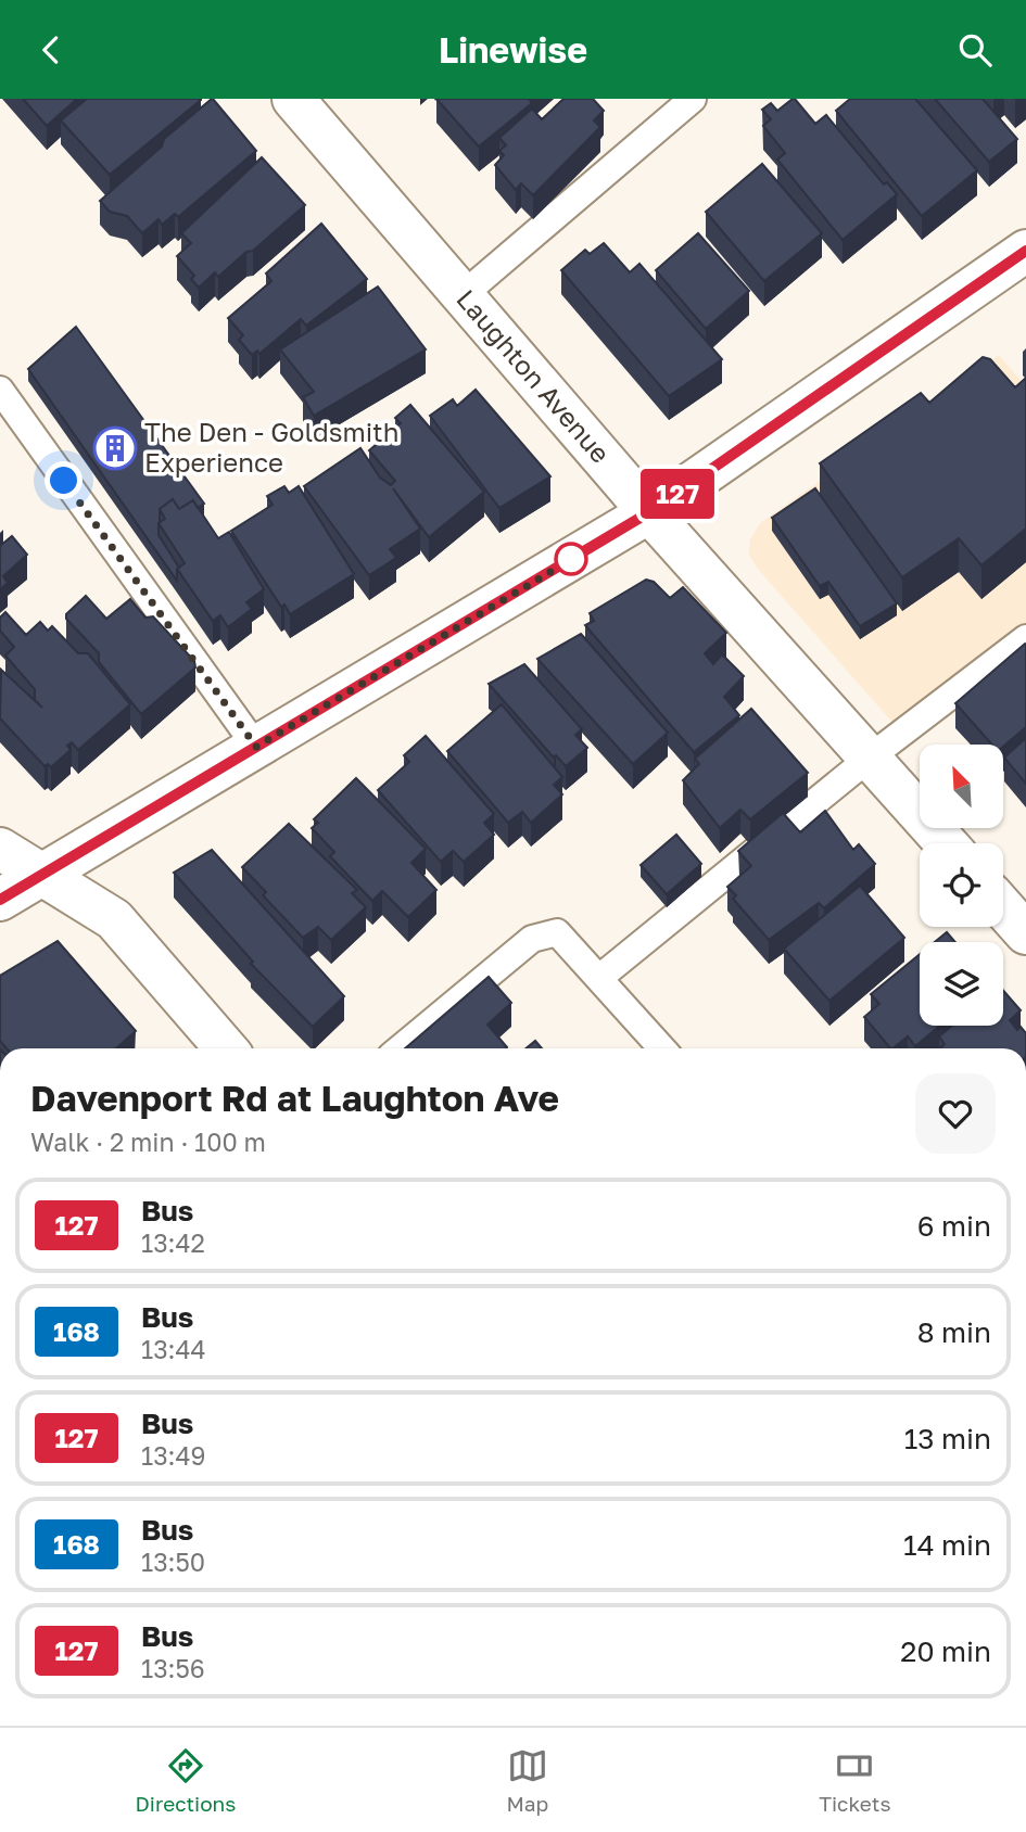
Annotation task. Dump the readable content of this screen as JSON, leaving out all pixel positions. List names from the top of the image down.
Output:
{
  "streets": {
    "street": ["Laughton Avenue"]
  },
  "places": {
    "building": ["The Den - Goldsmith Experience"]
  },
  "lines": ["bus line 127"],
  "north": "top left",
  "page": {
    "header": "Linewise",
    "on_map": "127",
    "heading": ["Davenport Rd at Laughton Ave", "Walk · 2 min · 100 m"],
    "list": [
      {
        "mark": "127",
        "name": "Bus",
        "note": "13:42",
        "value": "6 min"
      },
      {
        "mark": "168",
        "name": "Bus",
        "note": "13:44",
        "value": "8 min"
      },
      {
        "mark": "127",
        "name": "Bus",
        "note": "13:49",
        "value": "13 min"
      },
      {
        "mark": "168",
        "name": "Bus",
        "note": "13:50",
        "value": "14 min"
      },
      {
        "mark": "127",
        "name": "Bus",
        "note": "13:56",
        "value": "20 min"
      }
    ],
    "tabs": ["Directions", "Map", "Tickets"]
  }
}
